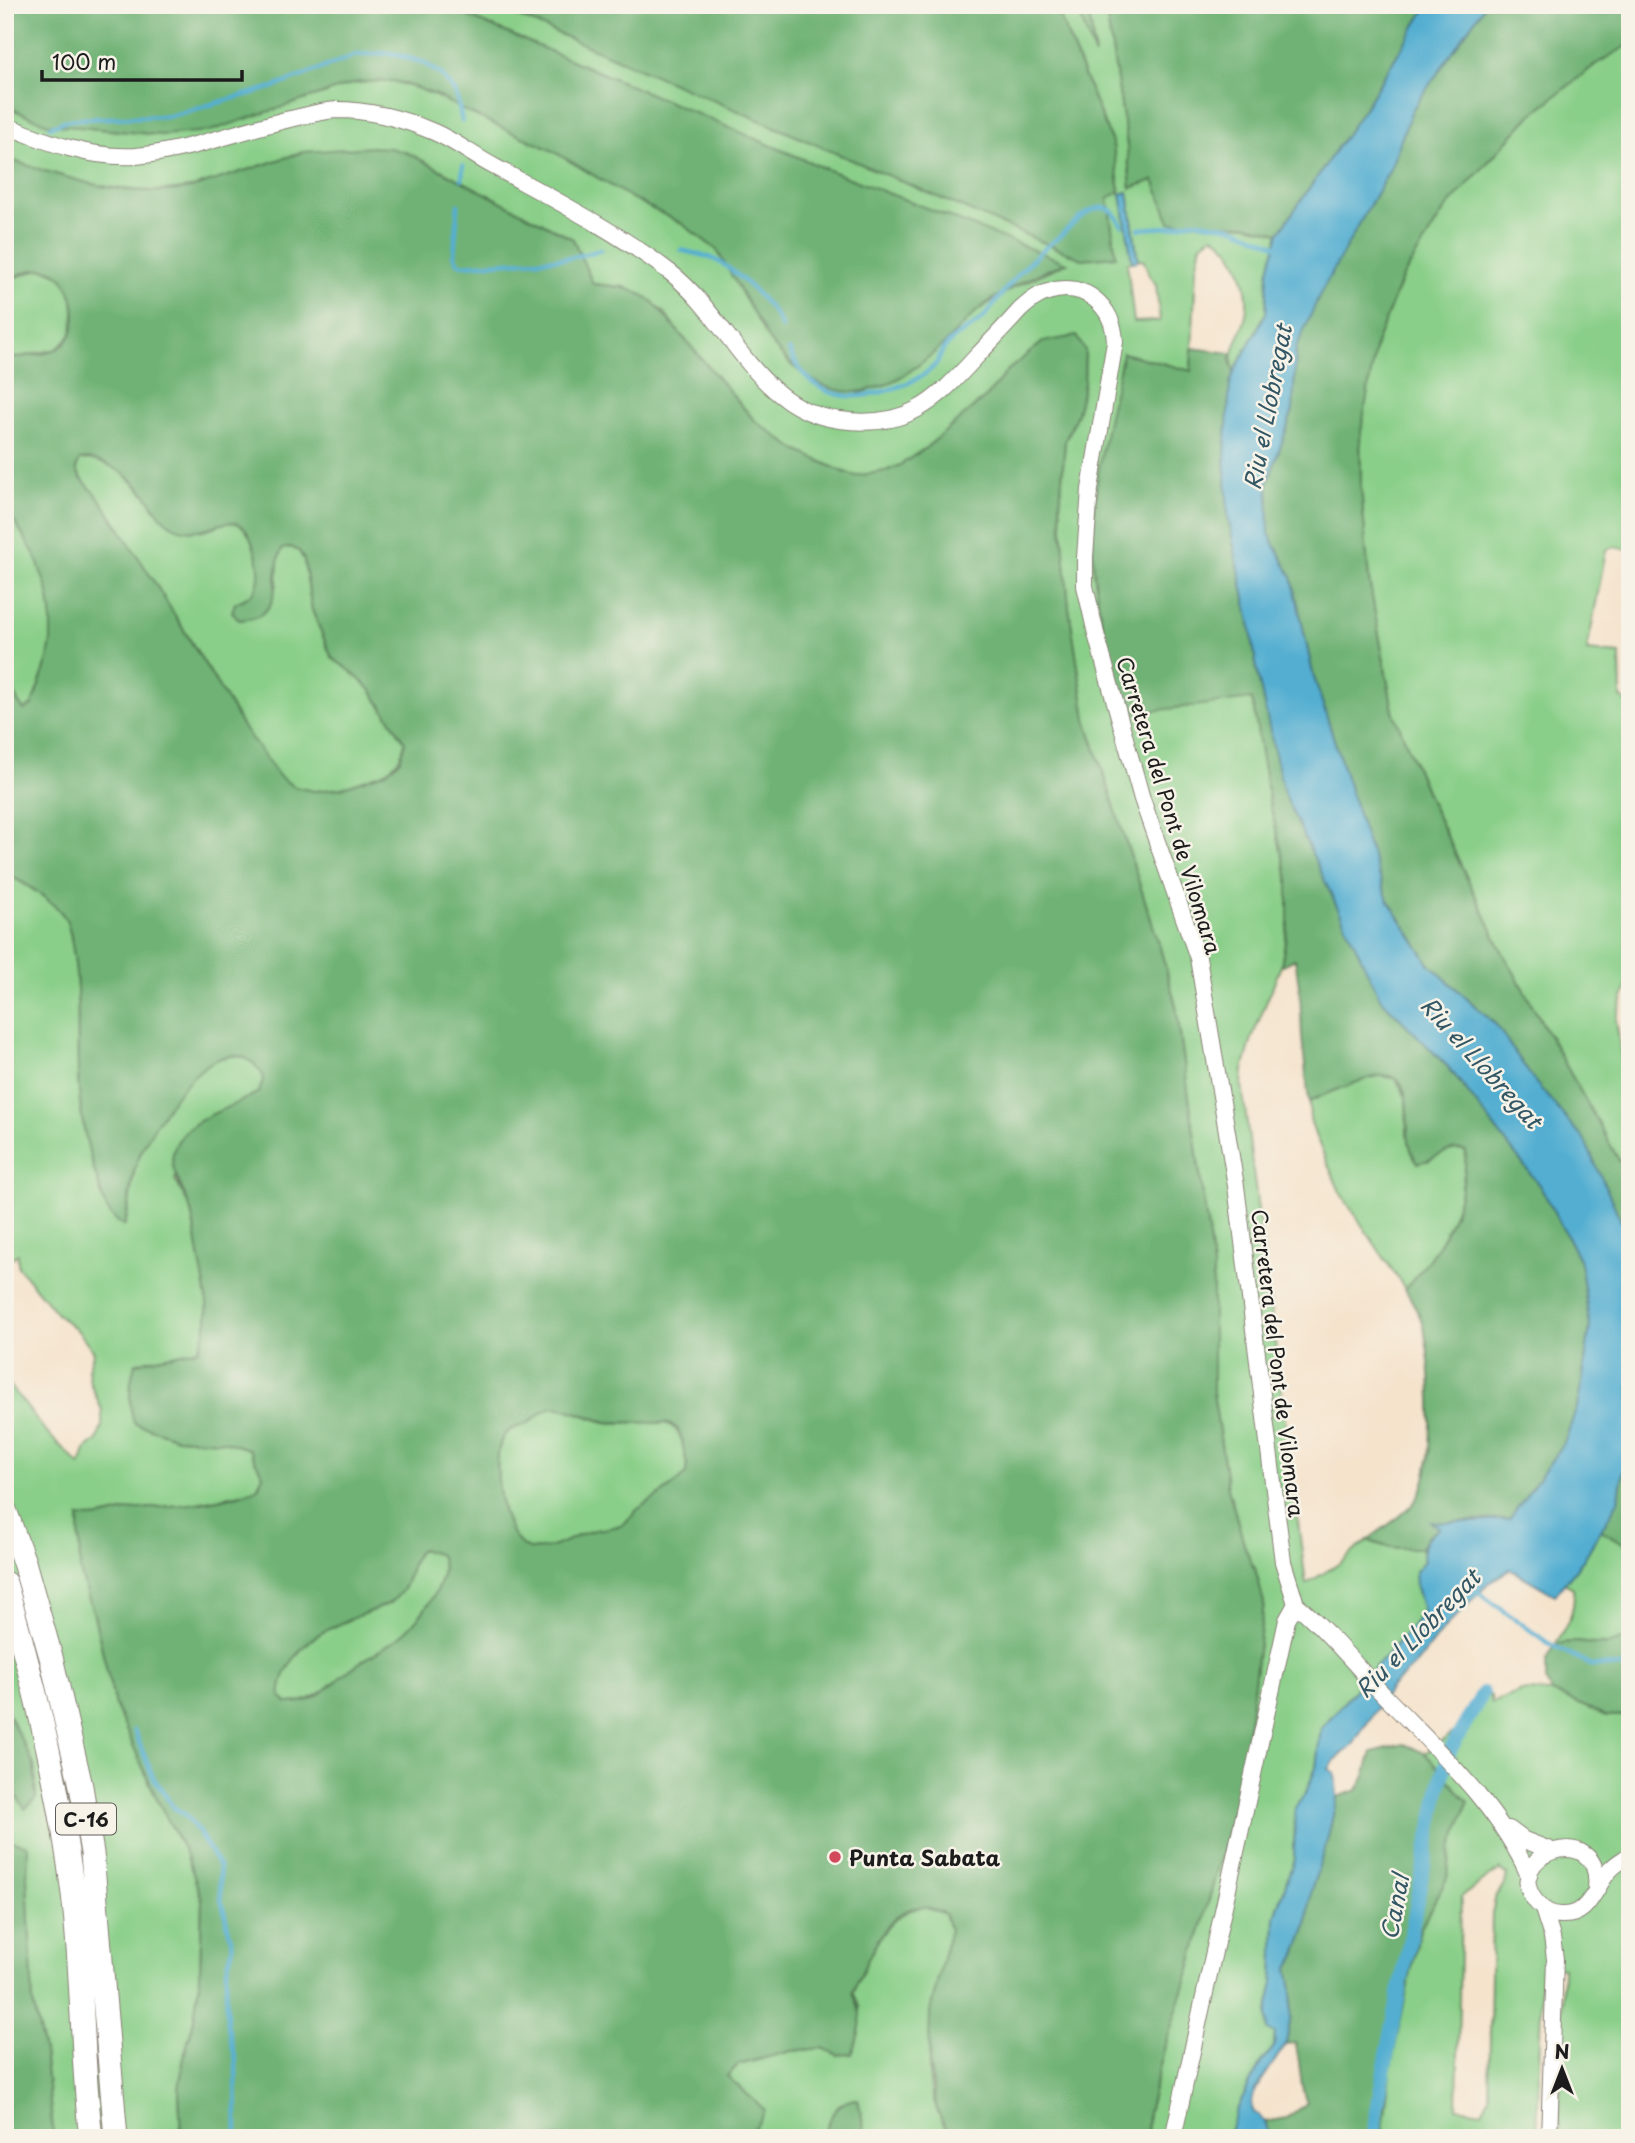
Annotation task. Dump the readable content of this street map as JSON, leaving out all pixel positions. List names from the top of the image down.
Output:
{
  "streets": {
    "highway": ["C-16"],
    "street": ["Carretera del Pont de Vilomara"]
  },
  "water": ["Riu el Llobregat", "Canal"],
  "places": ["Punta Sabata"],
  "scale_bar": "100 m",
  "north": "top"
}
